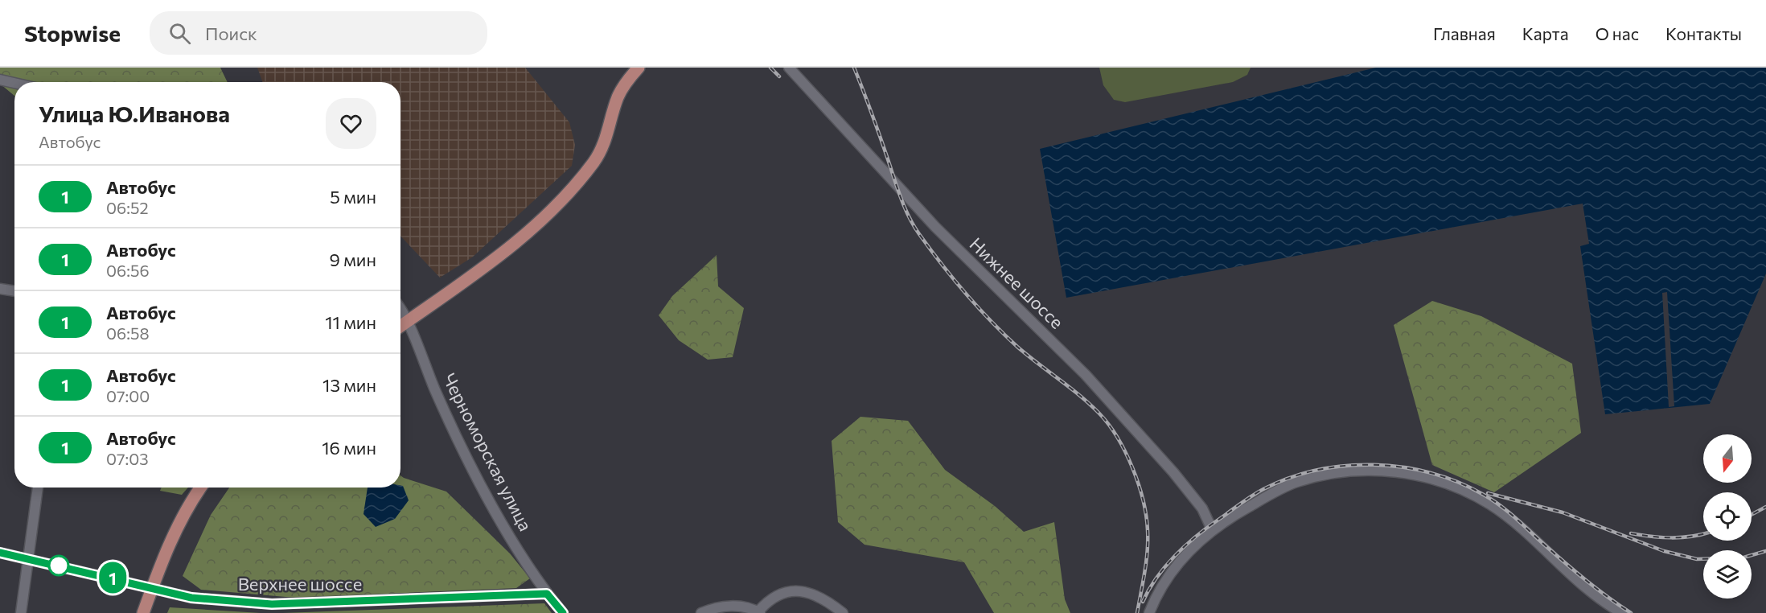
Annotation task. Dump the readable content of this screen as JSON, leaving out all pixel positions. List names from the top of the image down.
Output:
{
  "streets": {
    "street": ["Нижнее шоссе", "Черноморская улица", "Верхнее шоссе"]
  },
  "crossings": [
    ["Черноморская улица", "Верхнее шоссе"]
  ],
  "lines": ["bus line 1"],
  "north": "bottom",
  "page": {
    "header": "Stopwise",
    "search": "Поиск",
    "nav": [
      "Главная",
      "Карта",
      "О нас",
      "Контакты"
    ],
    "on_map": "1",
    "heading": ["Улица Ю.Иванова", "Автобус"],
    "list": [
      {
        "mark": "1",
        "name": "Автобус",
        "note": "06:52",
        "value": "5 мин"
      },
      {
        "mark": "1",
        "name": "Автобус",
        "note": "06:56",
        "value": "9 мин"
      },
      {
        "mark": "1",
        "name": "Автобус",
        "note": "06:58",
        "value": "11 мин"
      },
      {
        "mark": "1",
        "name": "Автобус",
        "note": "07:00",
        "value": "13 мин"
      },
      {
        "mark": "1",
        "name": "Автобус",
        "note": "07:03",
        "value": "16 мин"
      }
    ]
  }
}
